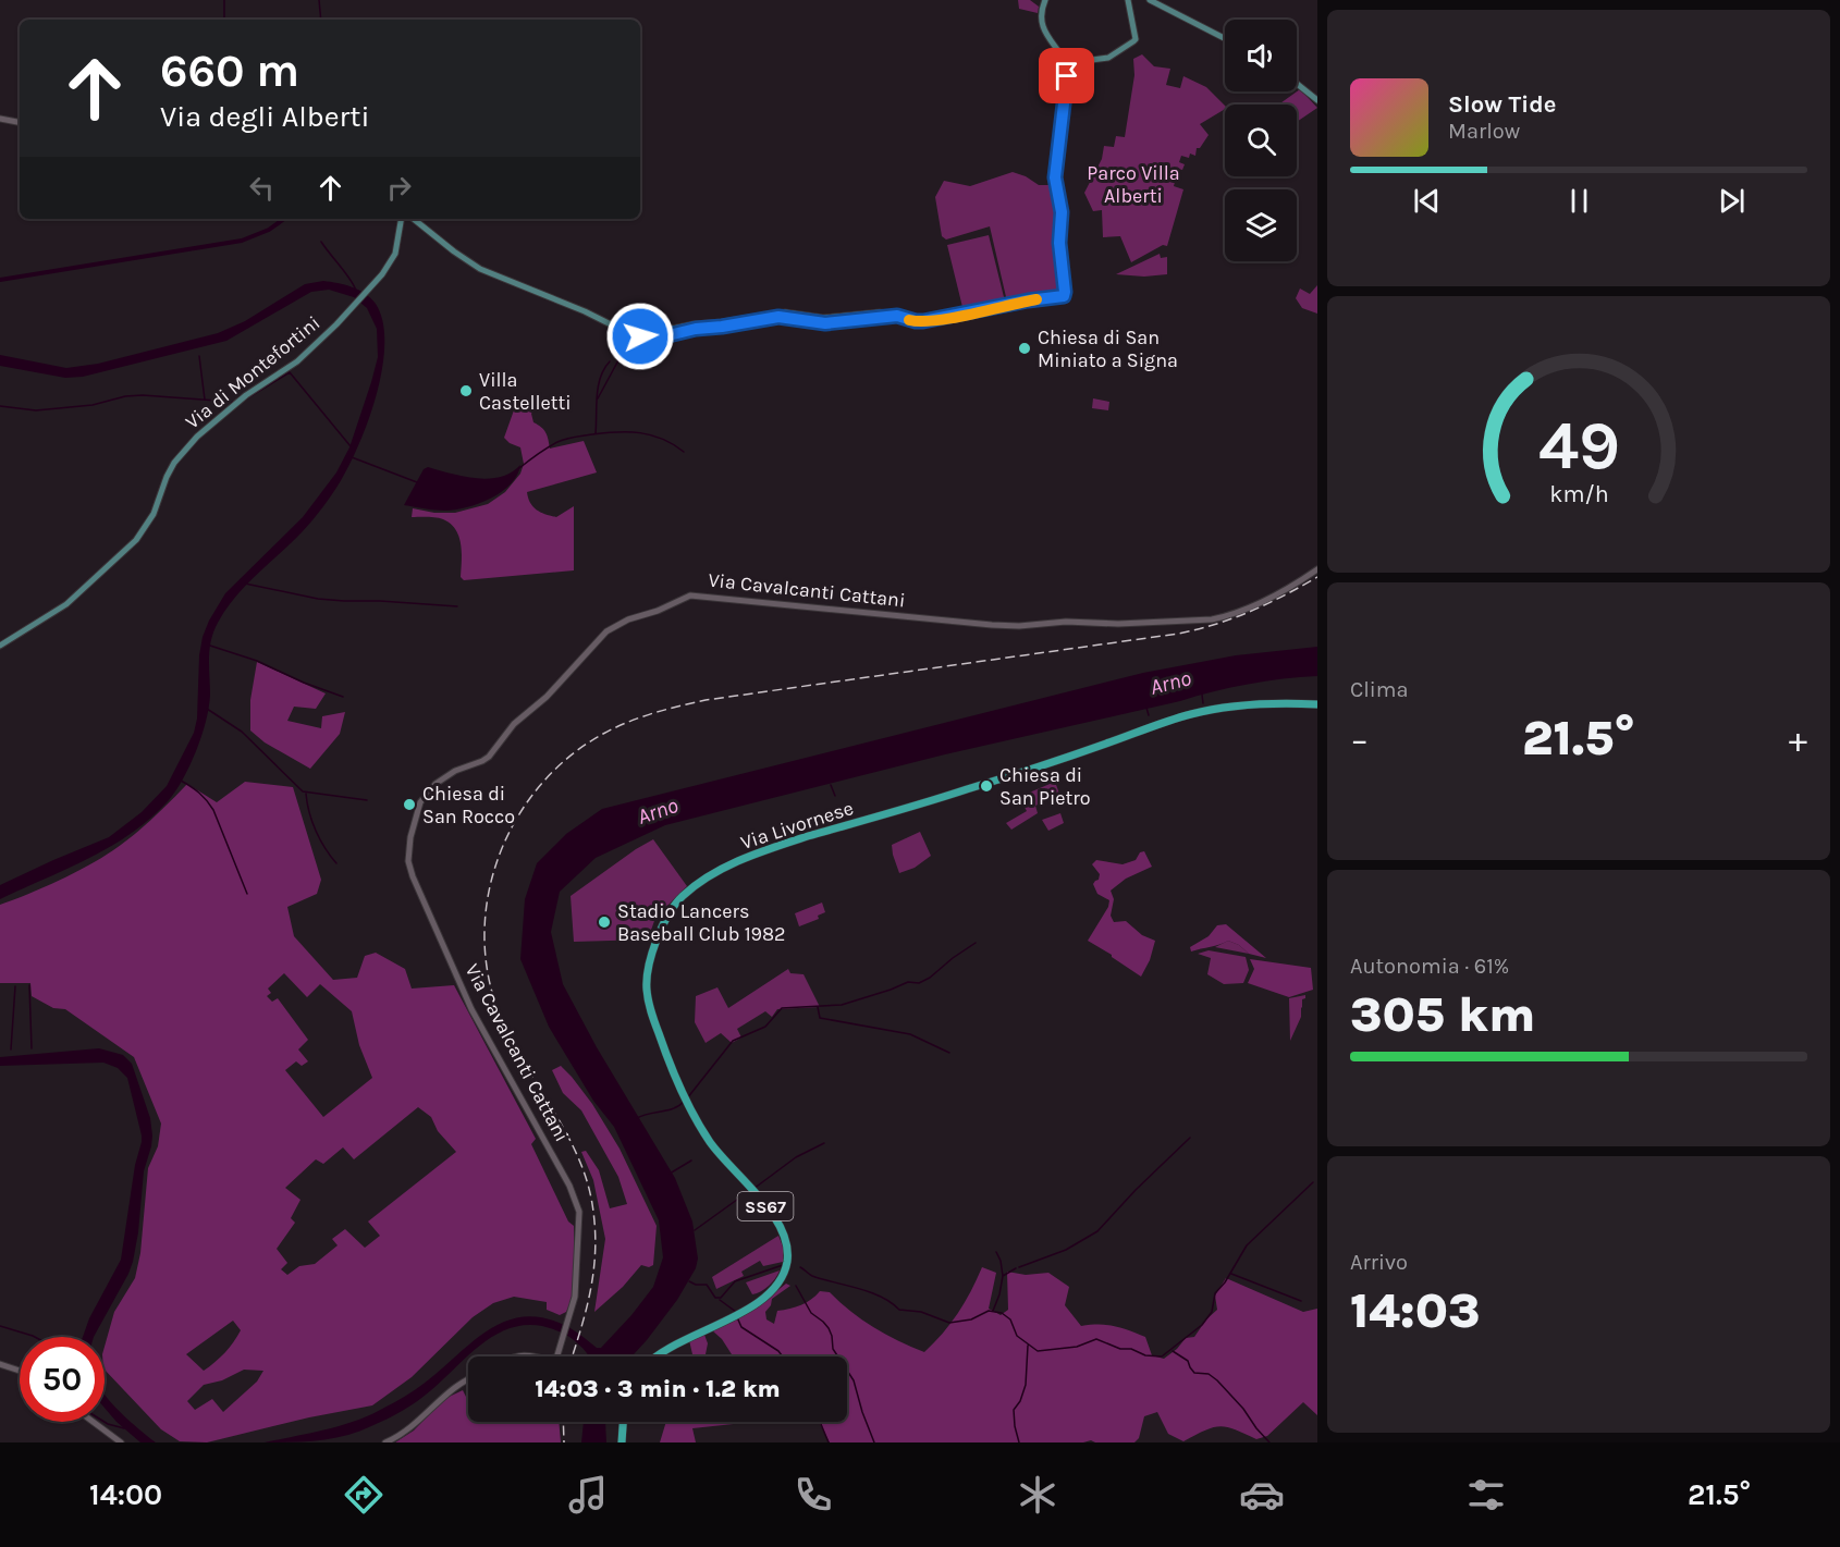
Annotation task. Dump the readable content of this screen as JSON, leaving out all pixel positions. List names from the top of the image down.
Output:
{
  "streets": {
    "main road": ["Via di Montefortini", "Via Livornese", "SS67"],
    "street": ["Via Cavalcanti Cattani"]
  },
  "water": ["Arno"],
  "parks": ["Parco Villa Alberti"],
  "places": [
    "Chiesa di San Miniato a Signa",
    "Villa Castelletti",
    "Chiesa di San Pietro",
    "Chiesa di San Rocco",
    "Stadio Lancers Baseball Club 1982"
  ],
  "page": {
    "turn": ["660 m", "Via degli Alberti"],
    "song": ["Slow Tide", "Marlow"],
    "tile": [
      "Clima",
      ["Autonomia · 61%", "305 km"],
      ["Arrivo", "14:03"]
    ],
    "heat": ["−", "21.5°", "+"],
    "limit": "50",
    "trip": "14:03 · 3 min · 1.2 km",
    "tabs": ["14:00", "21.5°"],
    "gauge": ["49", "km/h"]
  }
}
